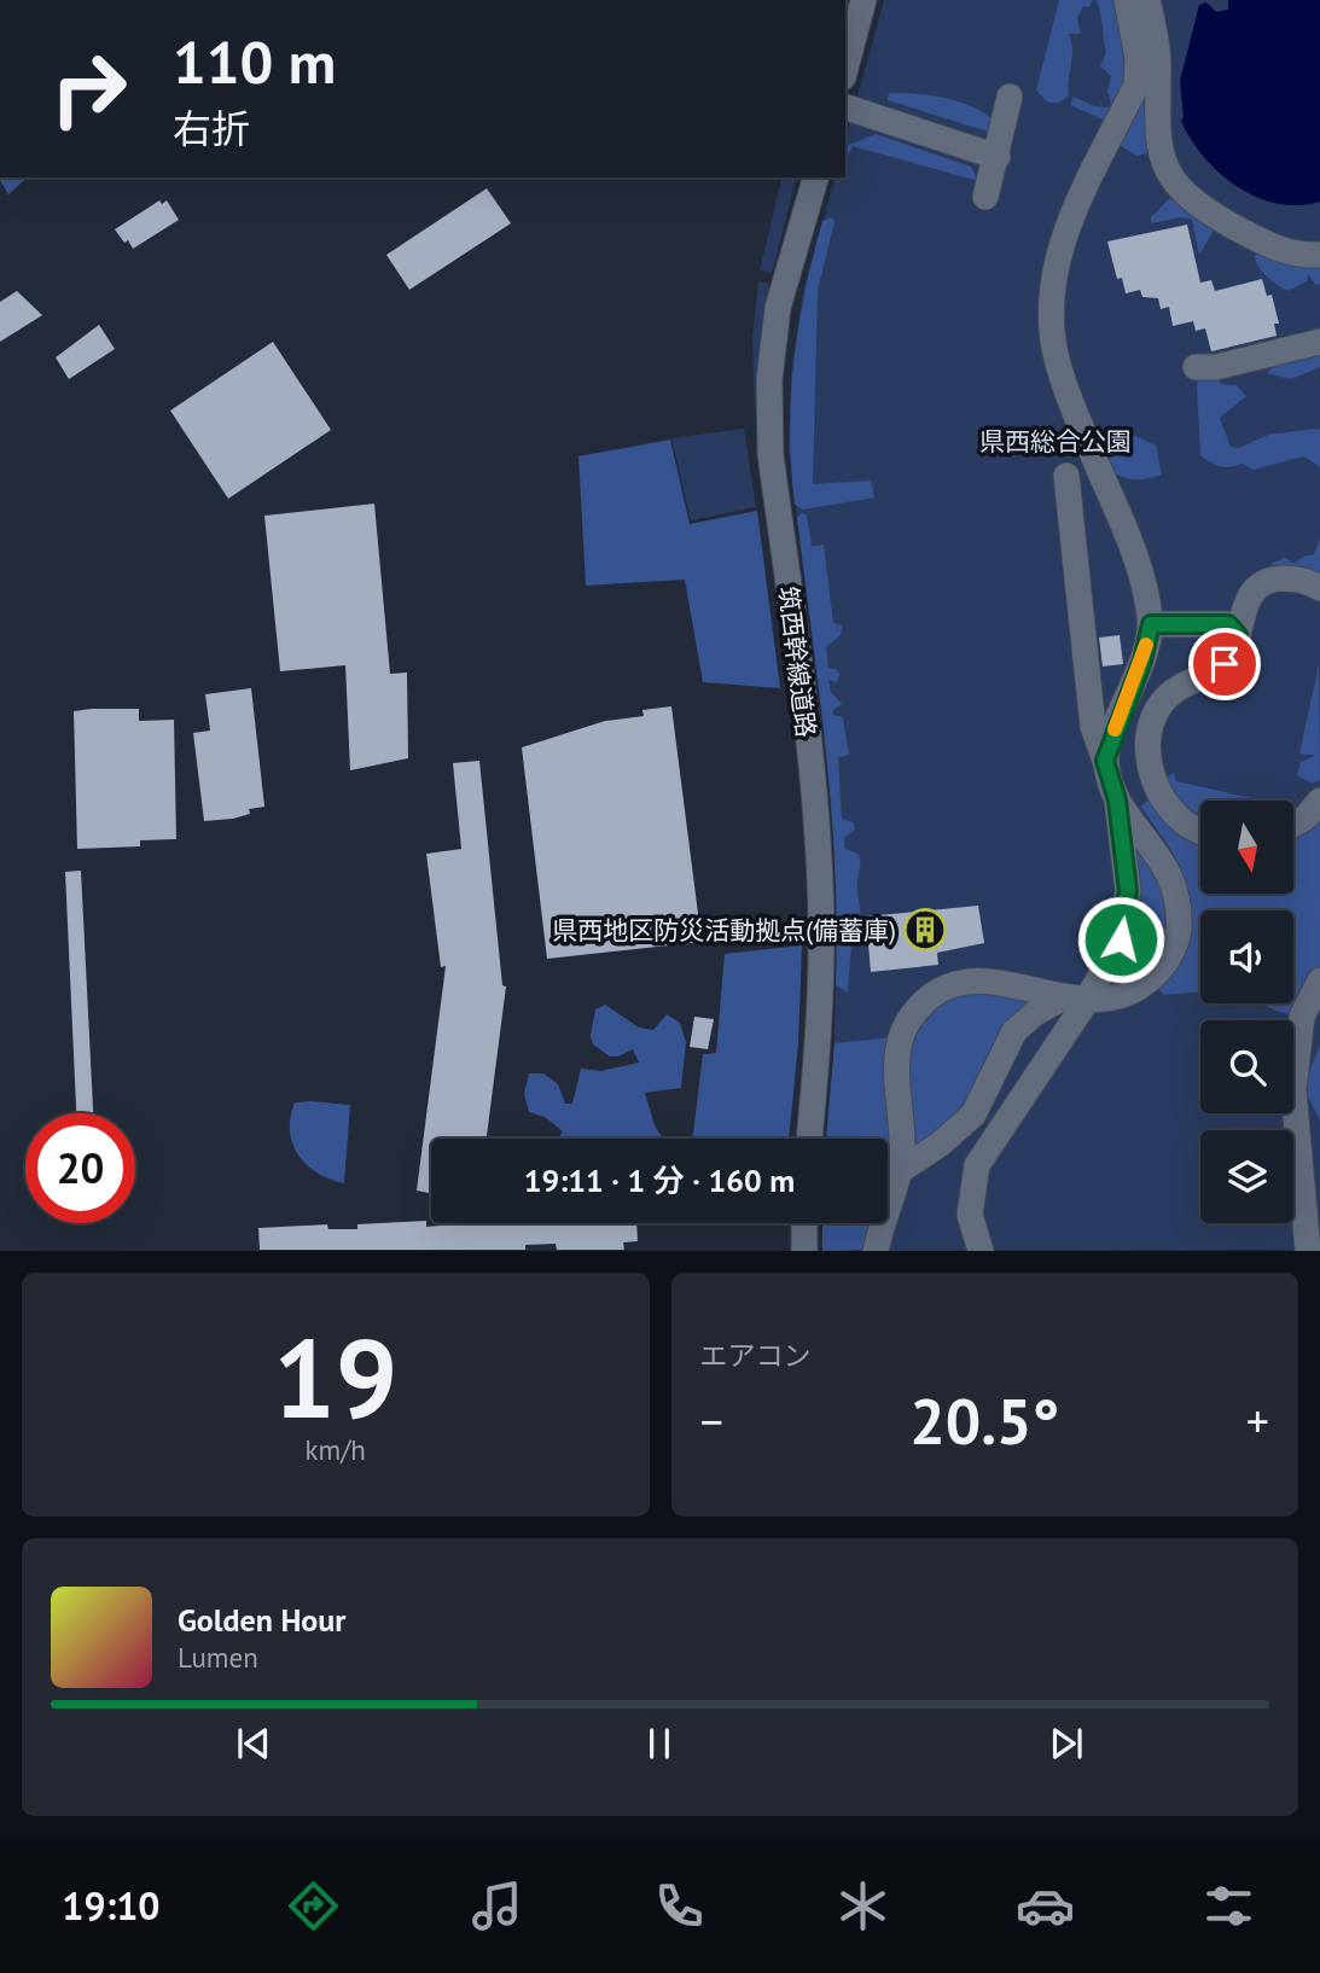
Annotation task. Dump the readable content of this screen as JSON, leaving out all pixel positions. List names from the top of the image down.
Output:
{
  "streets": {
    "street": ["筑西幹線道路"]
  },
  "parks": ["県西総合公園"],
  "places": {
    "building": ["県西地区防災活動拠点(備蓄庫)"]
  },
  "north": "bottom",
  "page": {
    "turn": ["110 m", "右折"],
    "limit": "20",
    "trip": "19:11 · 1 分 · 160 m",
    "tile": [
      ["19", "km/h"],
      "エアコン"
    ],
    "heat": ["−", "20.5°", "+"],
    "song": ["Golden Hour", "Lumen"],
    "tabs": "19:10"
  }
}
